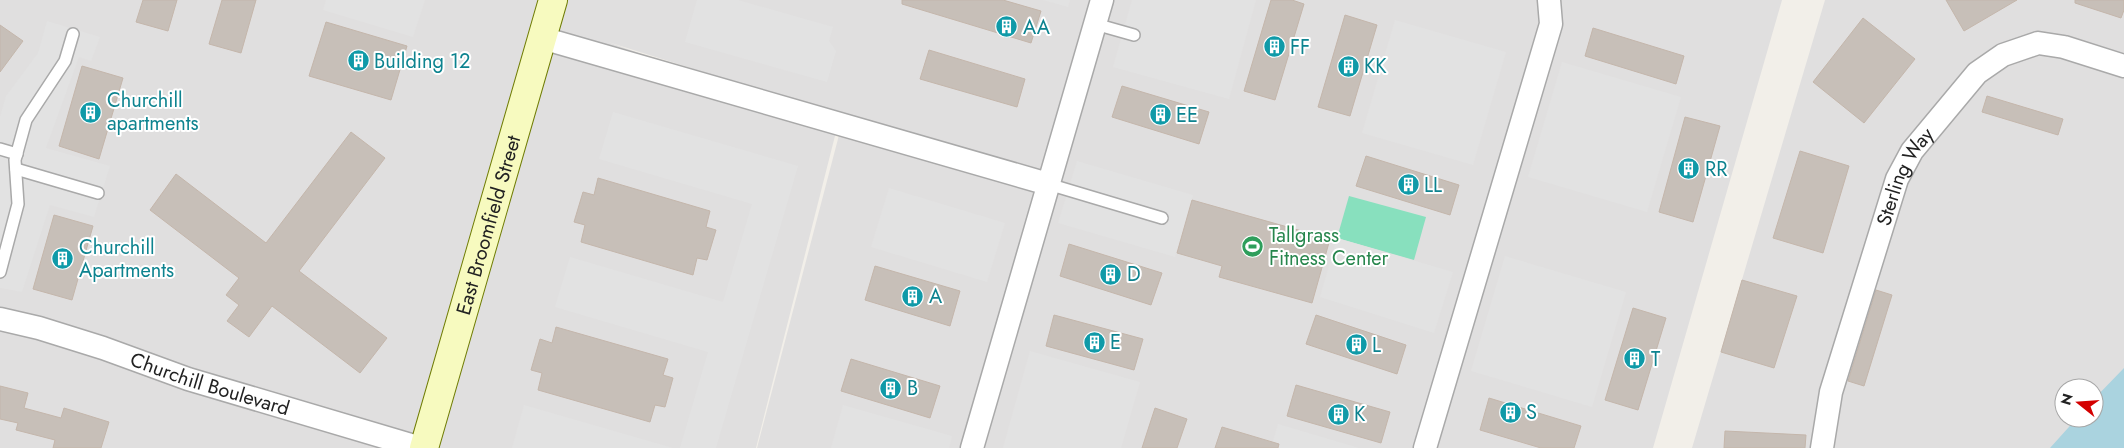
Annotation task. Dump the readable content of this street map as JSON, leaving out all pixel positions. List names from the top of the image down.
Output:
{
  "streets": {
    "main road": ["East Broomfield Street"],
    "street": ["Sterling Way", "Churchill Boulevard"]
  },
  "crossings": [
    ["East Broomfield Street", "Churchill Boulevard"]
  ],
  "places": {
    "building": [
      "AA",
      "FF",
      "Building 12",
      "KK",
      "Churchill apartments",
      "EE",
      "RR",
      "LL",
      "Churchill Apartments",
      "D",
      "A",
      "E",
      "L",
      "T",
      "B",
      "S",
      "K"
    ],
    "sports": ["Tallgrass Fitness Center"]
  },
  "north": "left"
}
